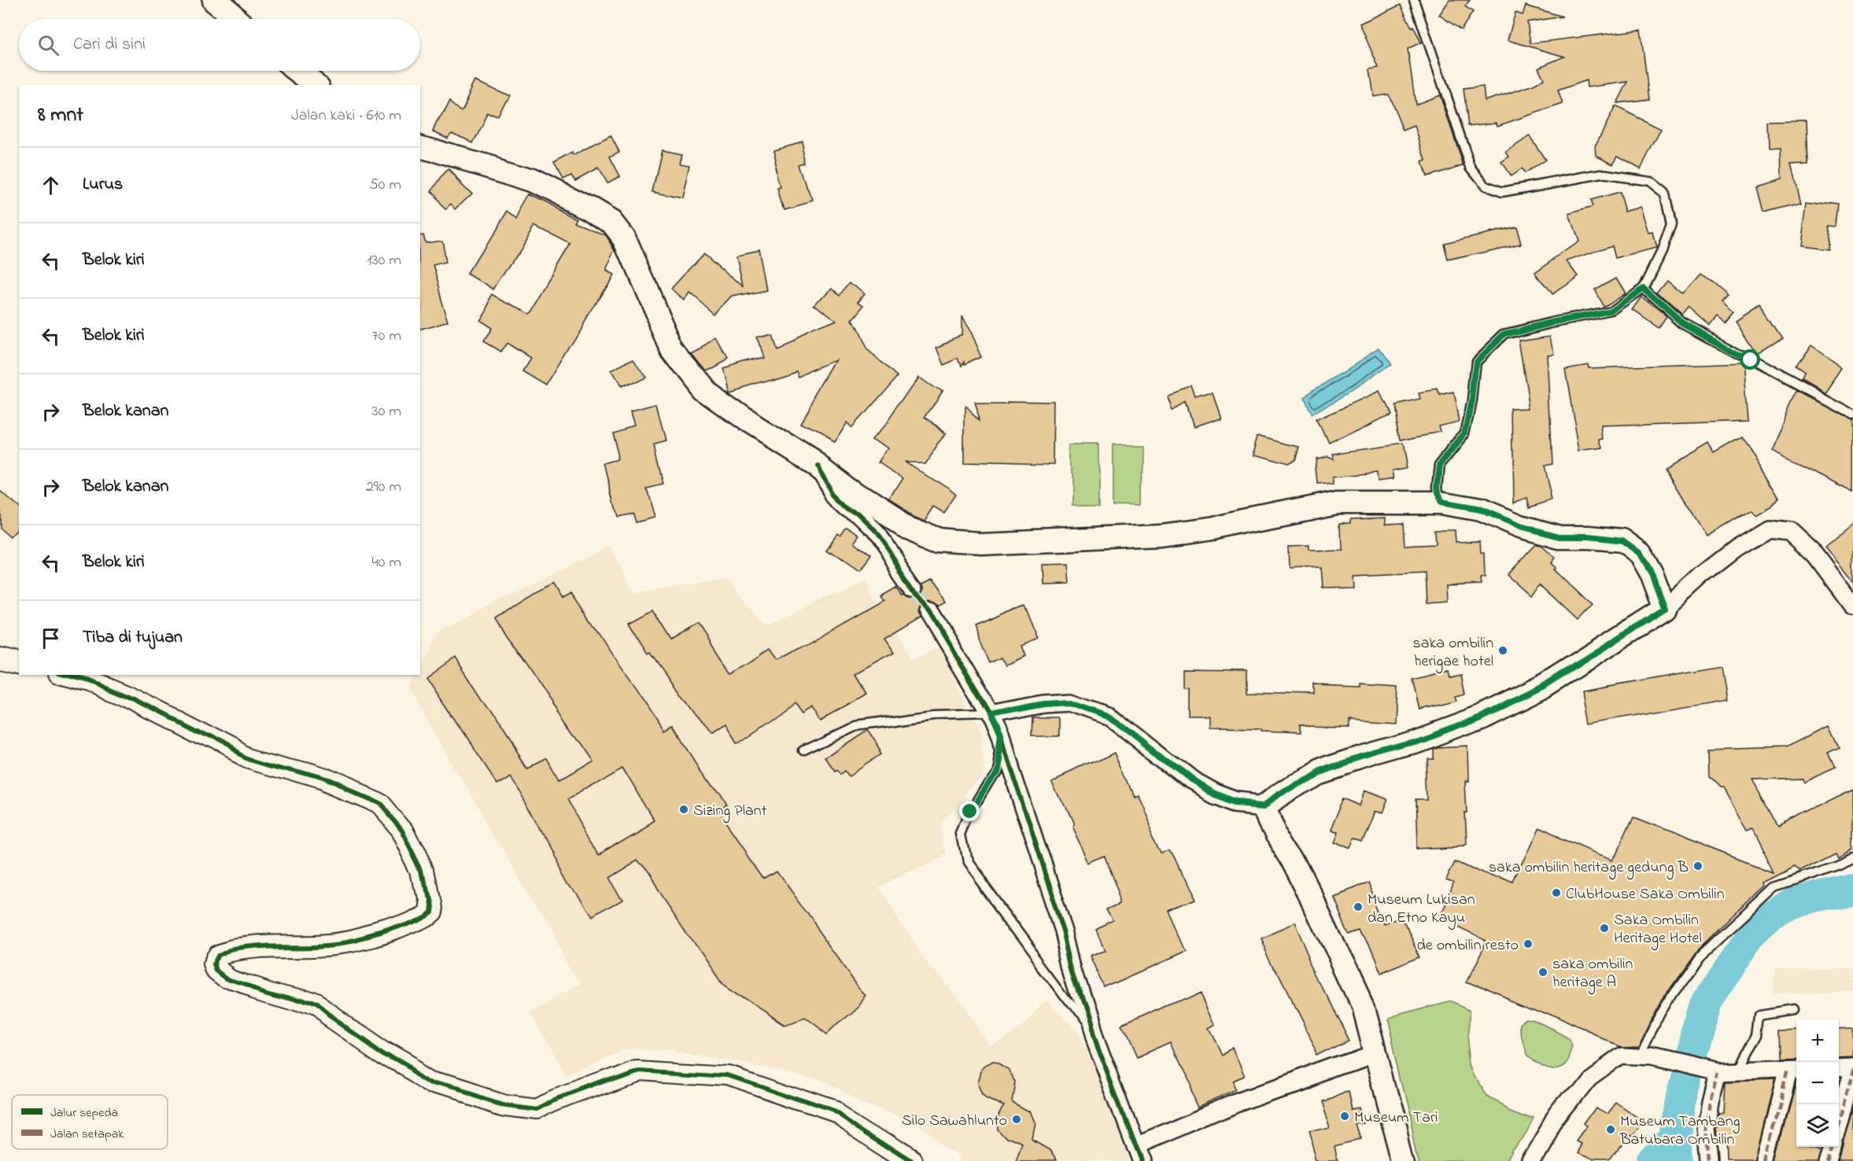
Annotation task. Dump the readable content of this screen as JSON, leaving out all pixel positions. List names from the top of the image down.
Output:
{
  "places": [
    "saka ombilin herigae hotel",
    "Sizing Plant",
    "saka ombilin heritage gedung B",
    "ClubHouse Saka Ombilin",
    "Museum Lukisan dan Etno Kayu",
    "Saka Ombilin Heritage Hotel",
    "de ombilin resto",
    "saka ombilin heritage A",
    "Museum Tari",
    "Silo Sawahlunto",
    "Museum Tambang Batubara Ombilin"
  ],
  "legend": ["Jalur sepeda", "Jalan setapak"],
  "page": {
    "search": "Cari di sini",
    "heading": ["8 mnt", "Jalan kaki · 610 m"],
    "list": [
      ["Lurus", "50 m"],
      ["Belok kiri", "130 m"],
      ["Belok kiri", "70 m"],
      ["Belok kanan", "30 m"],
      ["Belok kanan", "290 m"],
      ["Belok kiri", "40 m"],
      "Tiba di tujuan"
    ],
    "map_buttons": ["+", "−"]
  }
}
